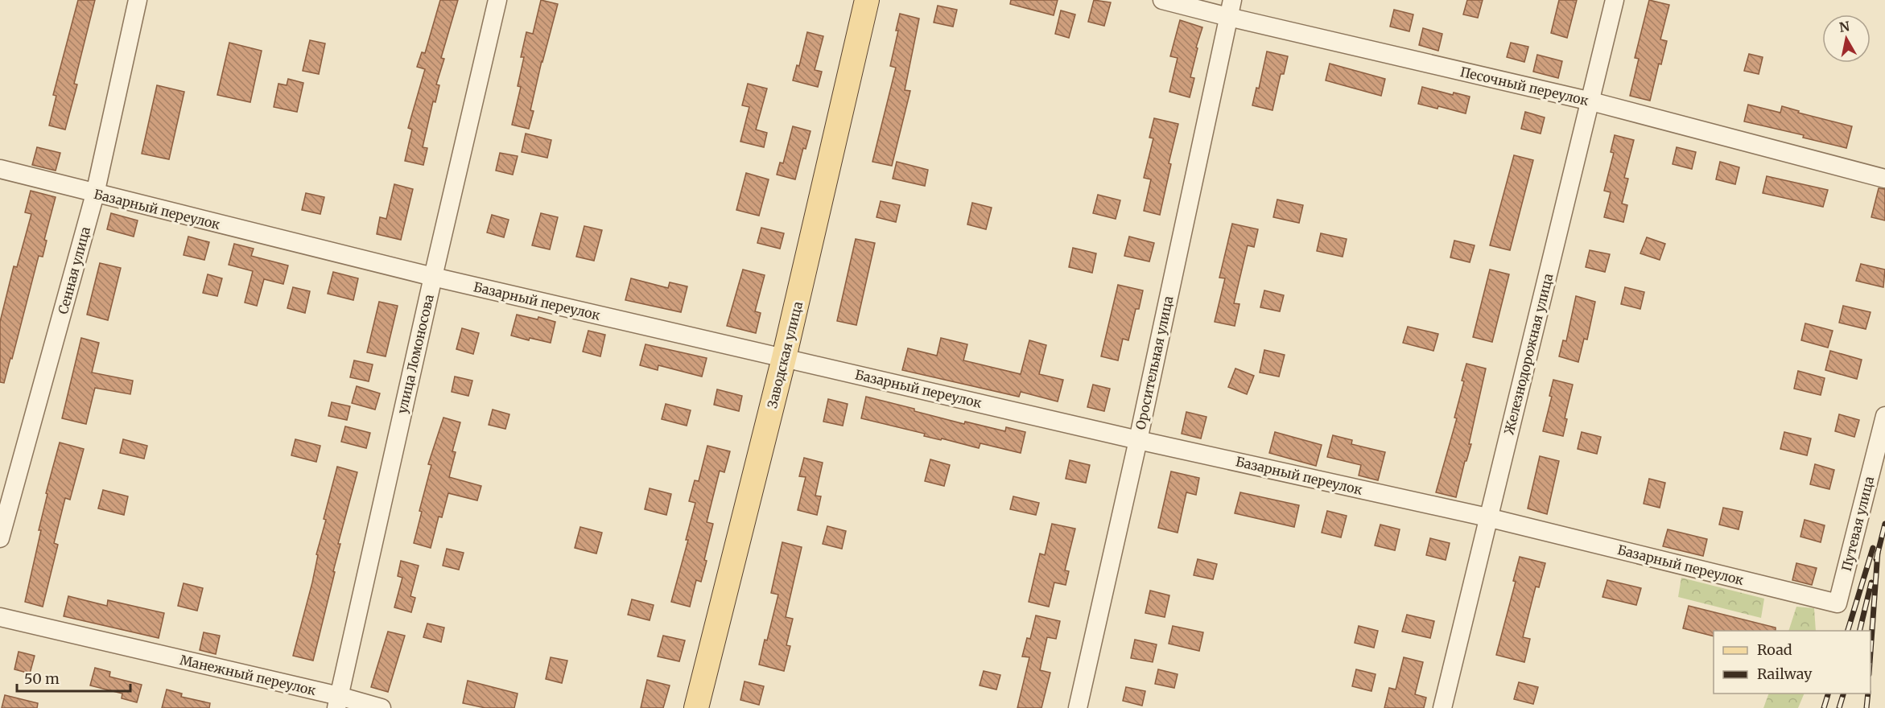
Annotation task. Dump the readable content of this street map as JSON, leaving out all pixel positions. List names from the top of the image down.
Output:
{
  "streets": {
    "main road": ["Заводская улица"],
    "street": [
      "Песочный переулок",
      "Базарный переулок",
      "Сенная улица",
      "улица Ломоносова",
      "Железнодорожная улица",
      "Оросительная улица",
      "Путевая улица",
      "Манежный переулок"
    ]
  },
  "crossings": [
    ["Песочный переулок", "Железнодорожная улица"],
    ["Песочный переулок", "Оросительная улица"],
    ["Базарный переулок", "Сенная улица"],
    ["Базарный переулок", "улица Ломоносова"],
    ["Базарный переулок", "Железнодорожная улица"],
    ["Базарный переулок", "Заводская улица"],
    ["Базарный переулок", "Оросительная улица"],
    ["Базарный переулок", "Путевая улица"],
    ["улица Ломоносова", "Манежный переулок"]
  ],
  "legend": ["Road", "Railway"],
  "scale_bar": "50 m",
  "north": "top"
}
